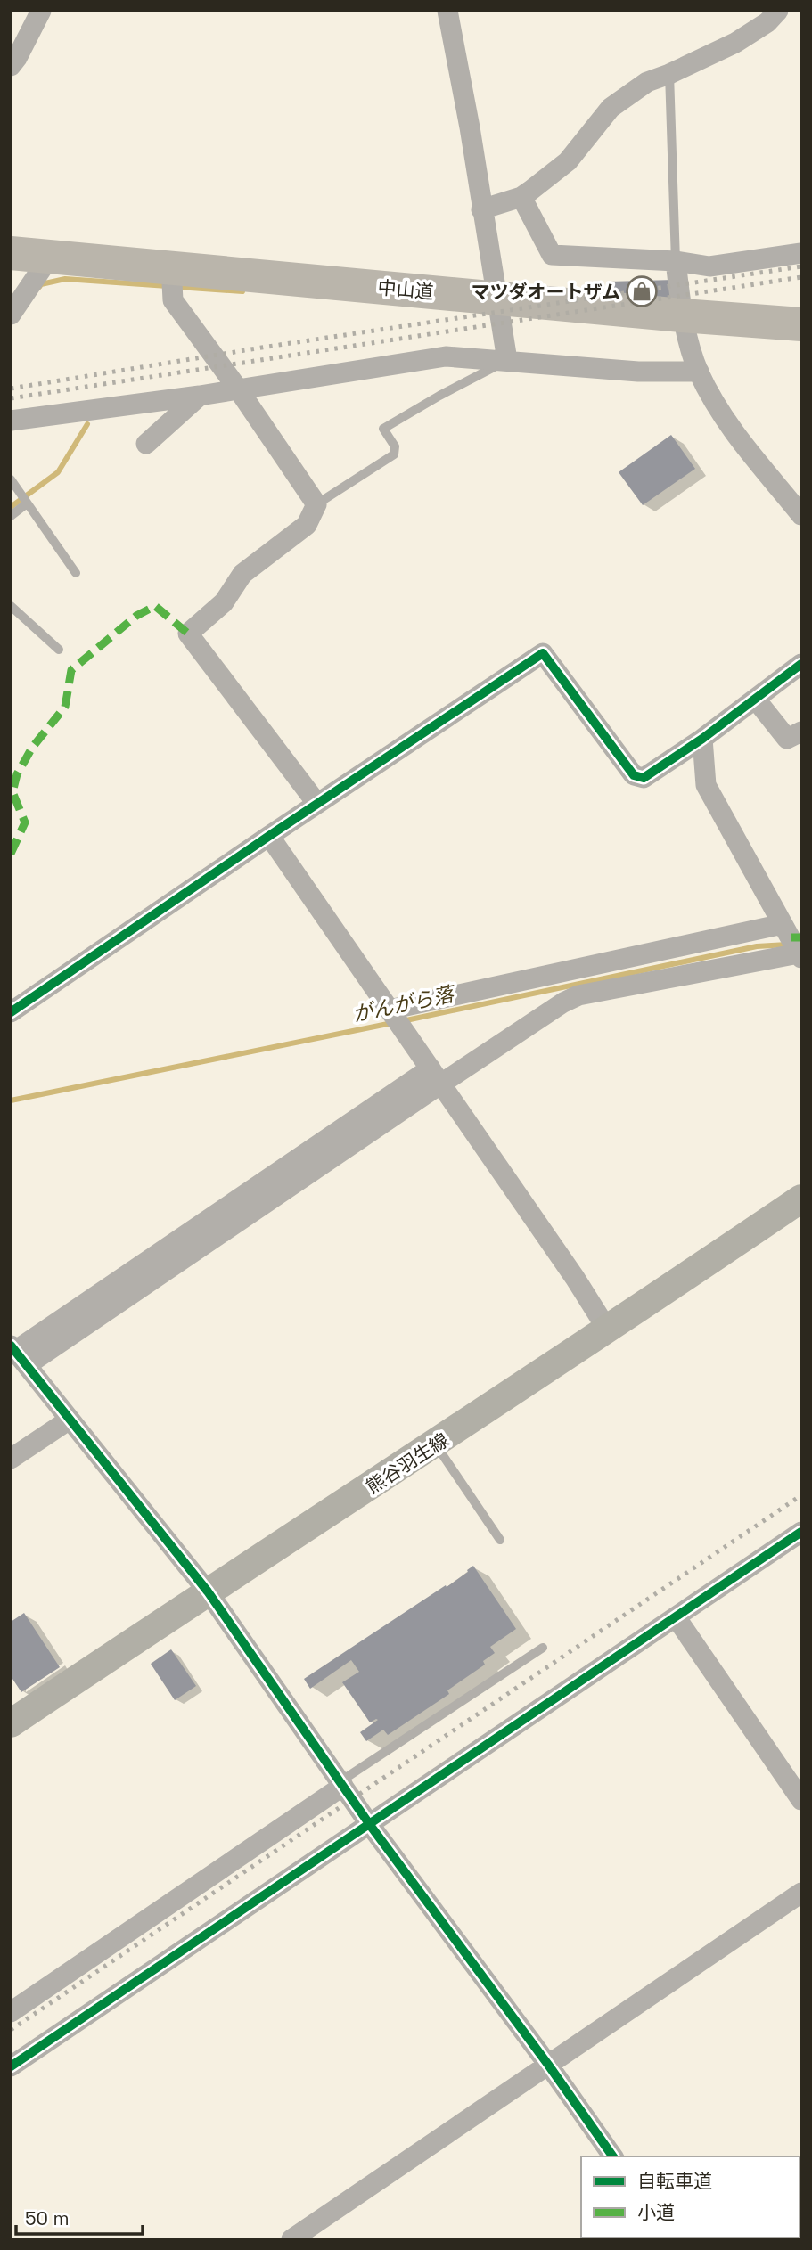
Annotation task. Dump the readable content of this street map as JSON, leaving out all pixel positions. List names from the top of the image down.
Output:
{
  "streets": {
    "highway": ["中山道"],
    "main road": ["熊谷羽生線"]
  },
  "water": ["がんがら落"],
  "places": {
    "shop": ["マツダオートザム"]
  },
  "legend": ["自転車道", "小道"],
  "scale_bar": "50 m"
}
